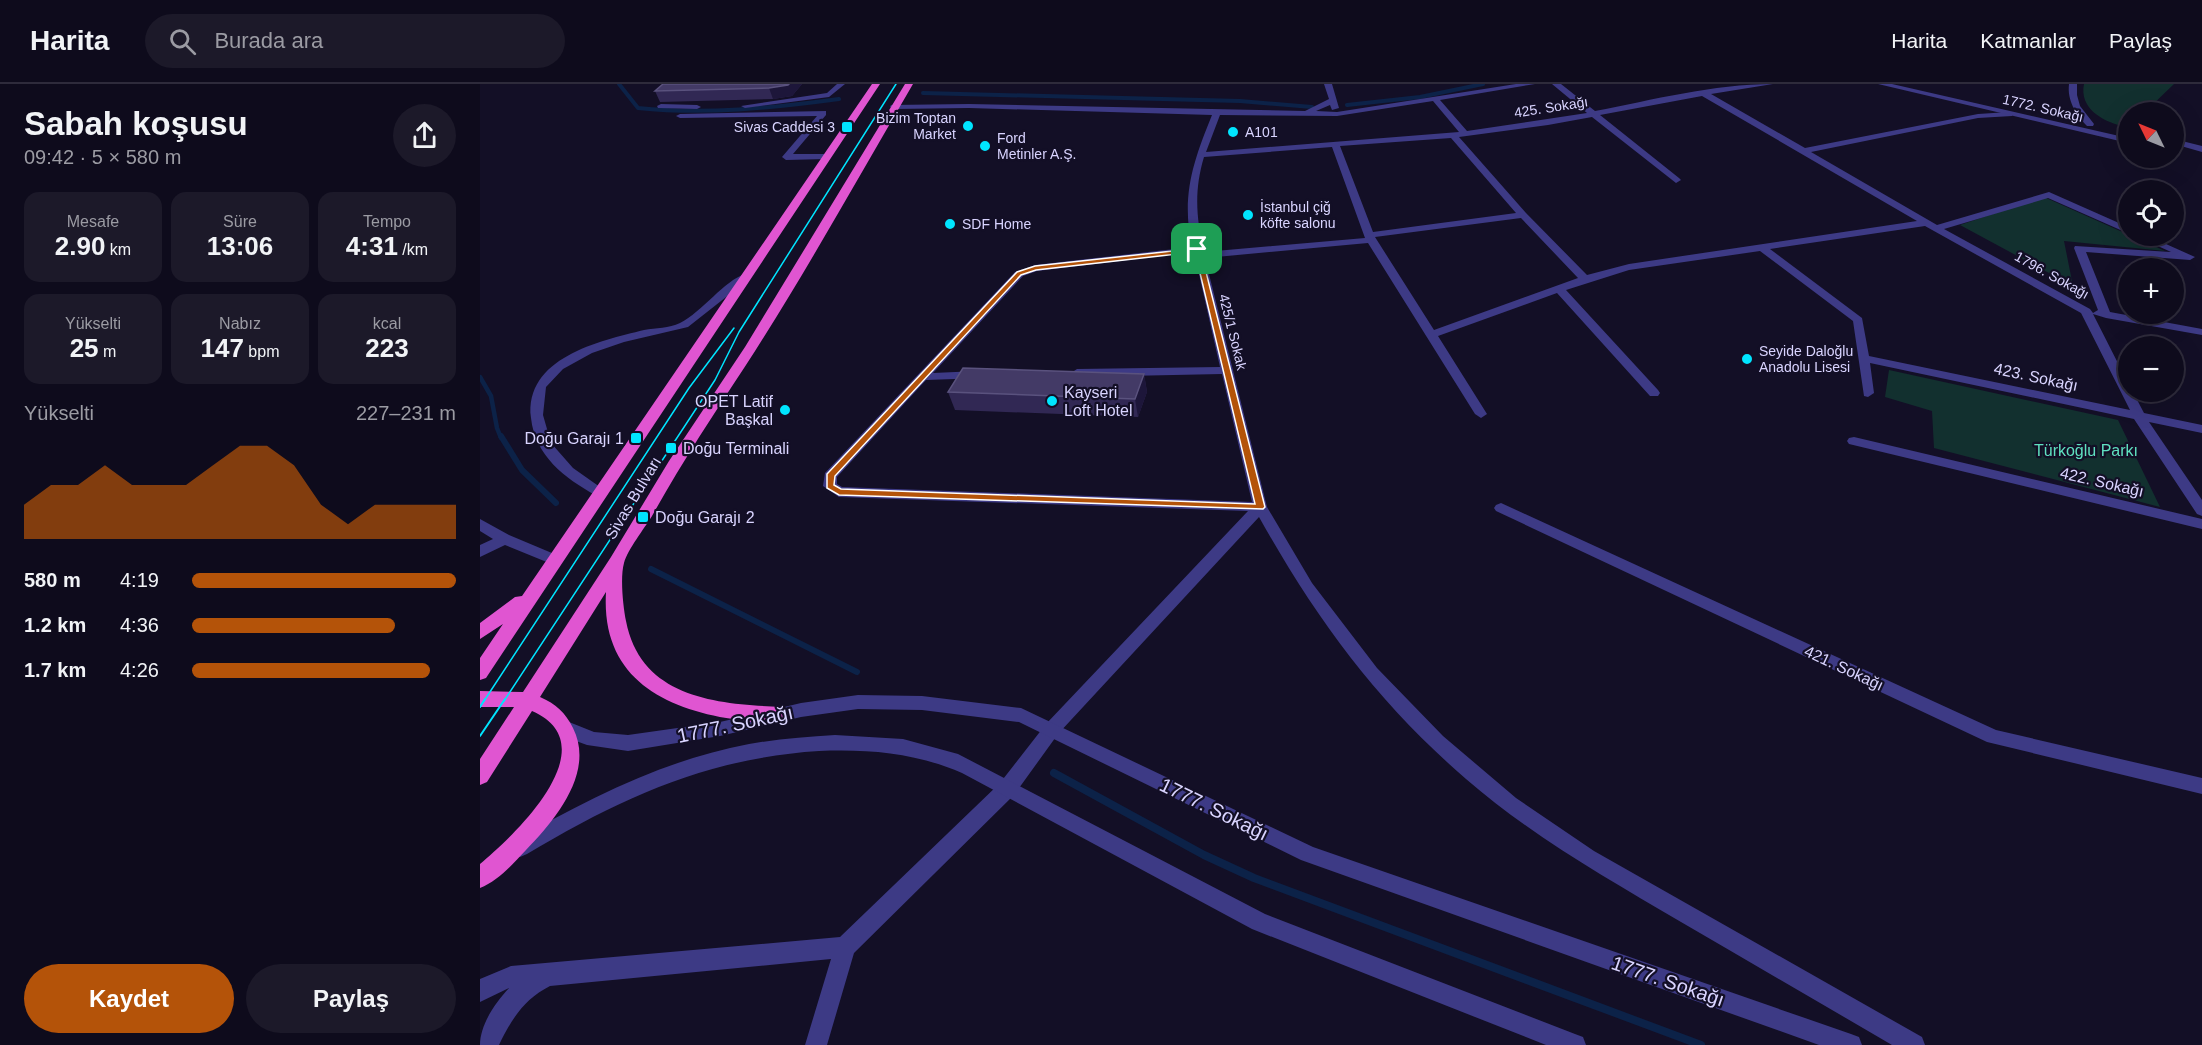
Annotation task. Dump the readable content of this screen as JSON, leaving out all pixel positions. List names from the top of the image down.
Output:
{
  "streets": {
    "highway": ["Sivas Bulvarı"],
    "street": [
      "425. Sokağı",
      "1772. Sokağı",
      "1796. Sokağı",
      "425/1 Sokak",
      "423. Sokağı",
      "422. Sokağı",
      "421. Sokağı",
      "1777. Sokağı"
    ]
  },
  "crossings": [
    ["425. Sokağı", "1796. Sokağı"],
    ["425. Sokağı", "425/1 Sokak"],
    ["1796. Sokağı", "423. Sokağı"]
  ],
  "parks": ["Türkoğlu Parkı"],
  "places": {
    "other": [
      "Bizim Toptan Market",
      "A101",
      "Ford Metinler A.Ş.",
      "İstanbul çiğ köfte salonu",
      "SDF Home",
      "Seyide Daloğlu Anadolu Lisesi",
      "Kayseri Loft Hotel",
      "OPET Latif Başkal"
    ],
    "transit": [
      "Sivas Caddesi 3",
      "Doğu Garajı 1",
      "Doğu Terminali",
      "Doğu Garajı 2"
    ]
  },
  "north": "top left",
  "page": {
    "header": "Harita",
    "search": "Burada ara",
    "nav": ["Harita", "Katmanlar", "Paylaş"],
    "heading": ["Sabah koşusu", "09:42 · 5 × 580 m"],
    "map_buttons": ["+", "−"],
    "stats": [
      ["Mesafe", "2.90 km"],
      ["Süre", "13:06"],
      ["Tempo", "4:31 /km"],
      ["Yükselti", "25 m"],
      ["Nabız", "147 bpm"],
      ["kcal", "223"]
    ],
    "chart": ["Yükselti", "227–231 m"],
    "list": [
      {
        "name": "580 m",
        "note": "4:19"
      },
      {
        "name": "1.2 km",
        "note": "4:36"
      },
      {
        "name": "1.7 km",
        "note": "4:26"
      }
    ],
    "buttons": ["Kaydet", "Paylaş"]
  }
}
